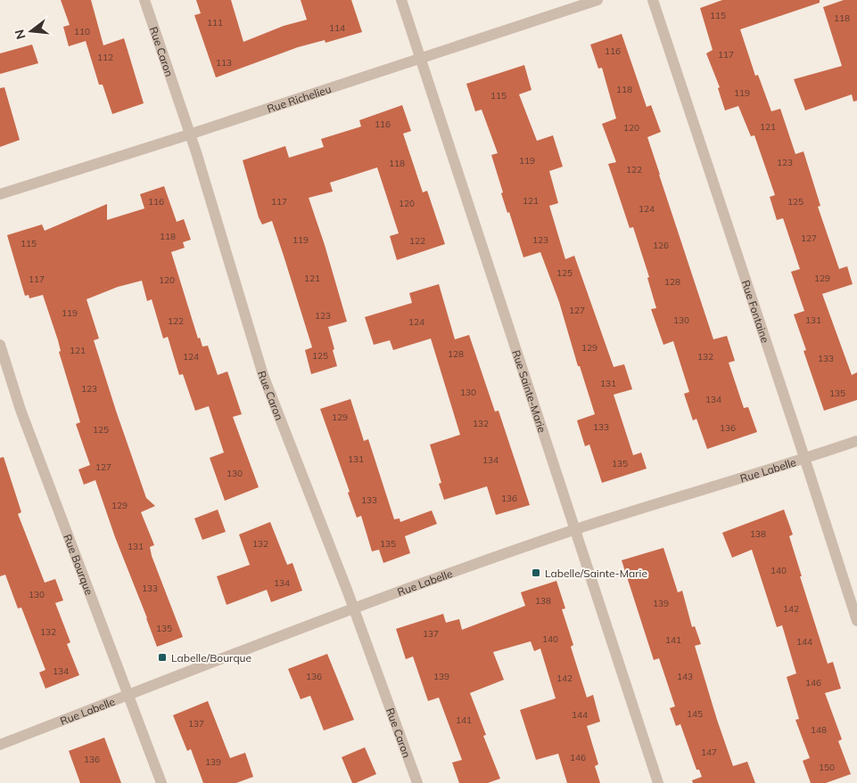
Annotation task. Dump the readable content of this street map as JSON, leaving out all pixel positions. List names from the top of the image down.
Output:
{
  "streets": {
    "street": [
      "Rue Caron",
      "Rue Richelieu",
      "Rue Fontaine",
      "Rue Sainte-Marie",
      "Rue Labelle",
      "Rue Bourque"
    ]
  },
  "crossings": [
    ["Rue Caron", "Rue Richelieu"],
    ["Rue Caron", "Rue Labelle"],
    ["Rue Richelieu", "Rue Sainte-Marie"],
    ["Rue Fontaine", "Rue Labelle"],
    ["Rue Sainte-Marie", "Rue Labelle"],
    ["Rue Labelle", "Rue Bourque"]
  ],
  "places": {
    "transit": ["Labelle/Sainte-Marie", "Labelle/Bourque"]
  },
  "house_numbers": [
    "115",
    "118",
    "111",
    "114",
    "110",
    "116",
    "117",
    "112",
    "113",
    "118",
    "119",
    "115",
    "116",
    "121",
    "120",
    "119",
    "123",
    "118",
    "122",
    "121",
    "116",
    "117",
    "125",
    "120",
    "124",
    "118",
    "127",
    "119",
    "123",
    "122",
    "115",
    "126",
    "125",
    "121",
    "129",
    "117",
    "120",
    "128",
    "127",
    "119",
    "123",
    "130",
    "131",
    "122",
    "124",
    "129",
    "121",
    "128",
    "125",
    "124",
    "132",
    "133",
    "131",
    "123",
    "130",
    "135",
    "134",
    "129",
    "132",
    "133",
    "136",
    "125",
    "131",
    "134",
    "135",
    "127",
    "130",
    "136",
    "133",
    "129",
    "138",
    "132",
    "135",
    "131",
    "140",
    "134",
    "133",
    "130",
    "138",
    "139",
    "142",
    "135",
    "132",
    "137",
    "140",
    "141",
    "144",
    "134",
    "136",
    "139",
    "143",
    "142",
    "146",
    "145",
    "144",
    "141",
    "137",
    "148",
    "147",
    "146",
    "136",
    "139",
    "150"
  ],
  "north": "left"
}
